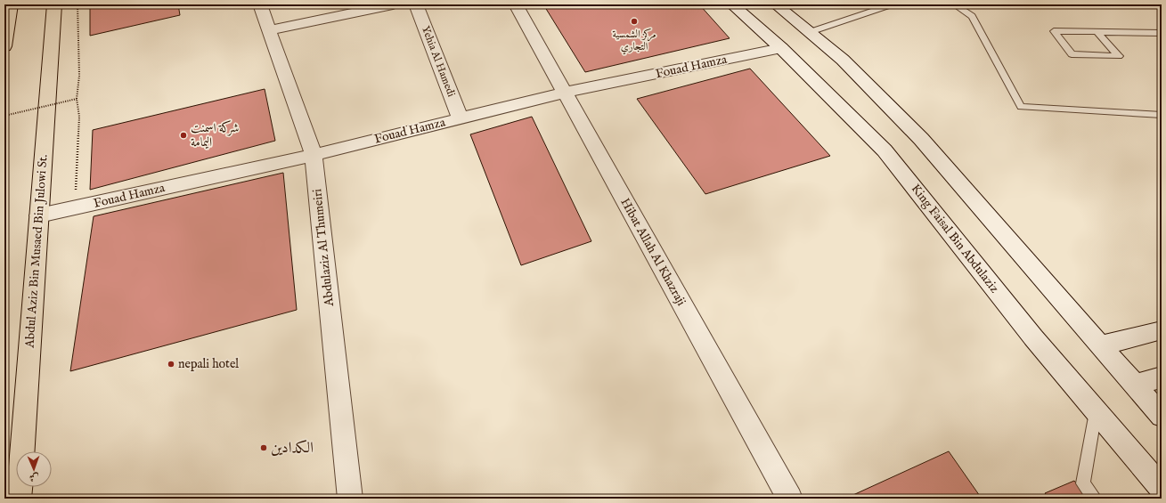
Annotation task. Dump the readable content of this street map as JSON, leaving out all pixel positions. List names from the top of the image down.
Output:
{
  "streets": {
    "main road": ["Abdul Aziz Bin Musaed Bin Julowi St."],
    "street": [
      "Yehia Al Hamedi",
      "Fouad Hamza",
      "King Faisal Bin Abdulaziz",
      "Abdulaziz Al Thumeiri",
      "Hibat Allah Al Khazraji"
    ]
  },
  "crossings": [
    ["Yehia Al Hamedi", "Fouad Hamza"],
    ["Fouad Hamza", "King Faisal Bin Abdulaziz"],
    ["Fouad Hamza", "Abdulaziz Al Thumeiri"],
    ["Fouad Hamza", "Abdul Aziz Bin Musaed Bin Julowi St."],
    ["Fouad Hamza", "Hibat Allah Al Khazraji"]
  ],
  "places": [
    "مركز الشمسية التجاري",
    "شركة اسمنت اليمامة",
    "nepali hotel",
    "الكدادين"
  ],
  "north": "bottom"
}
